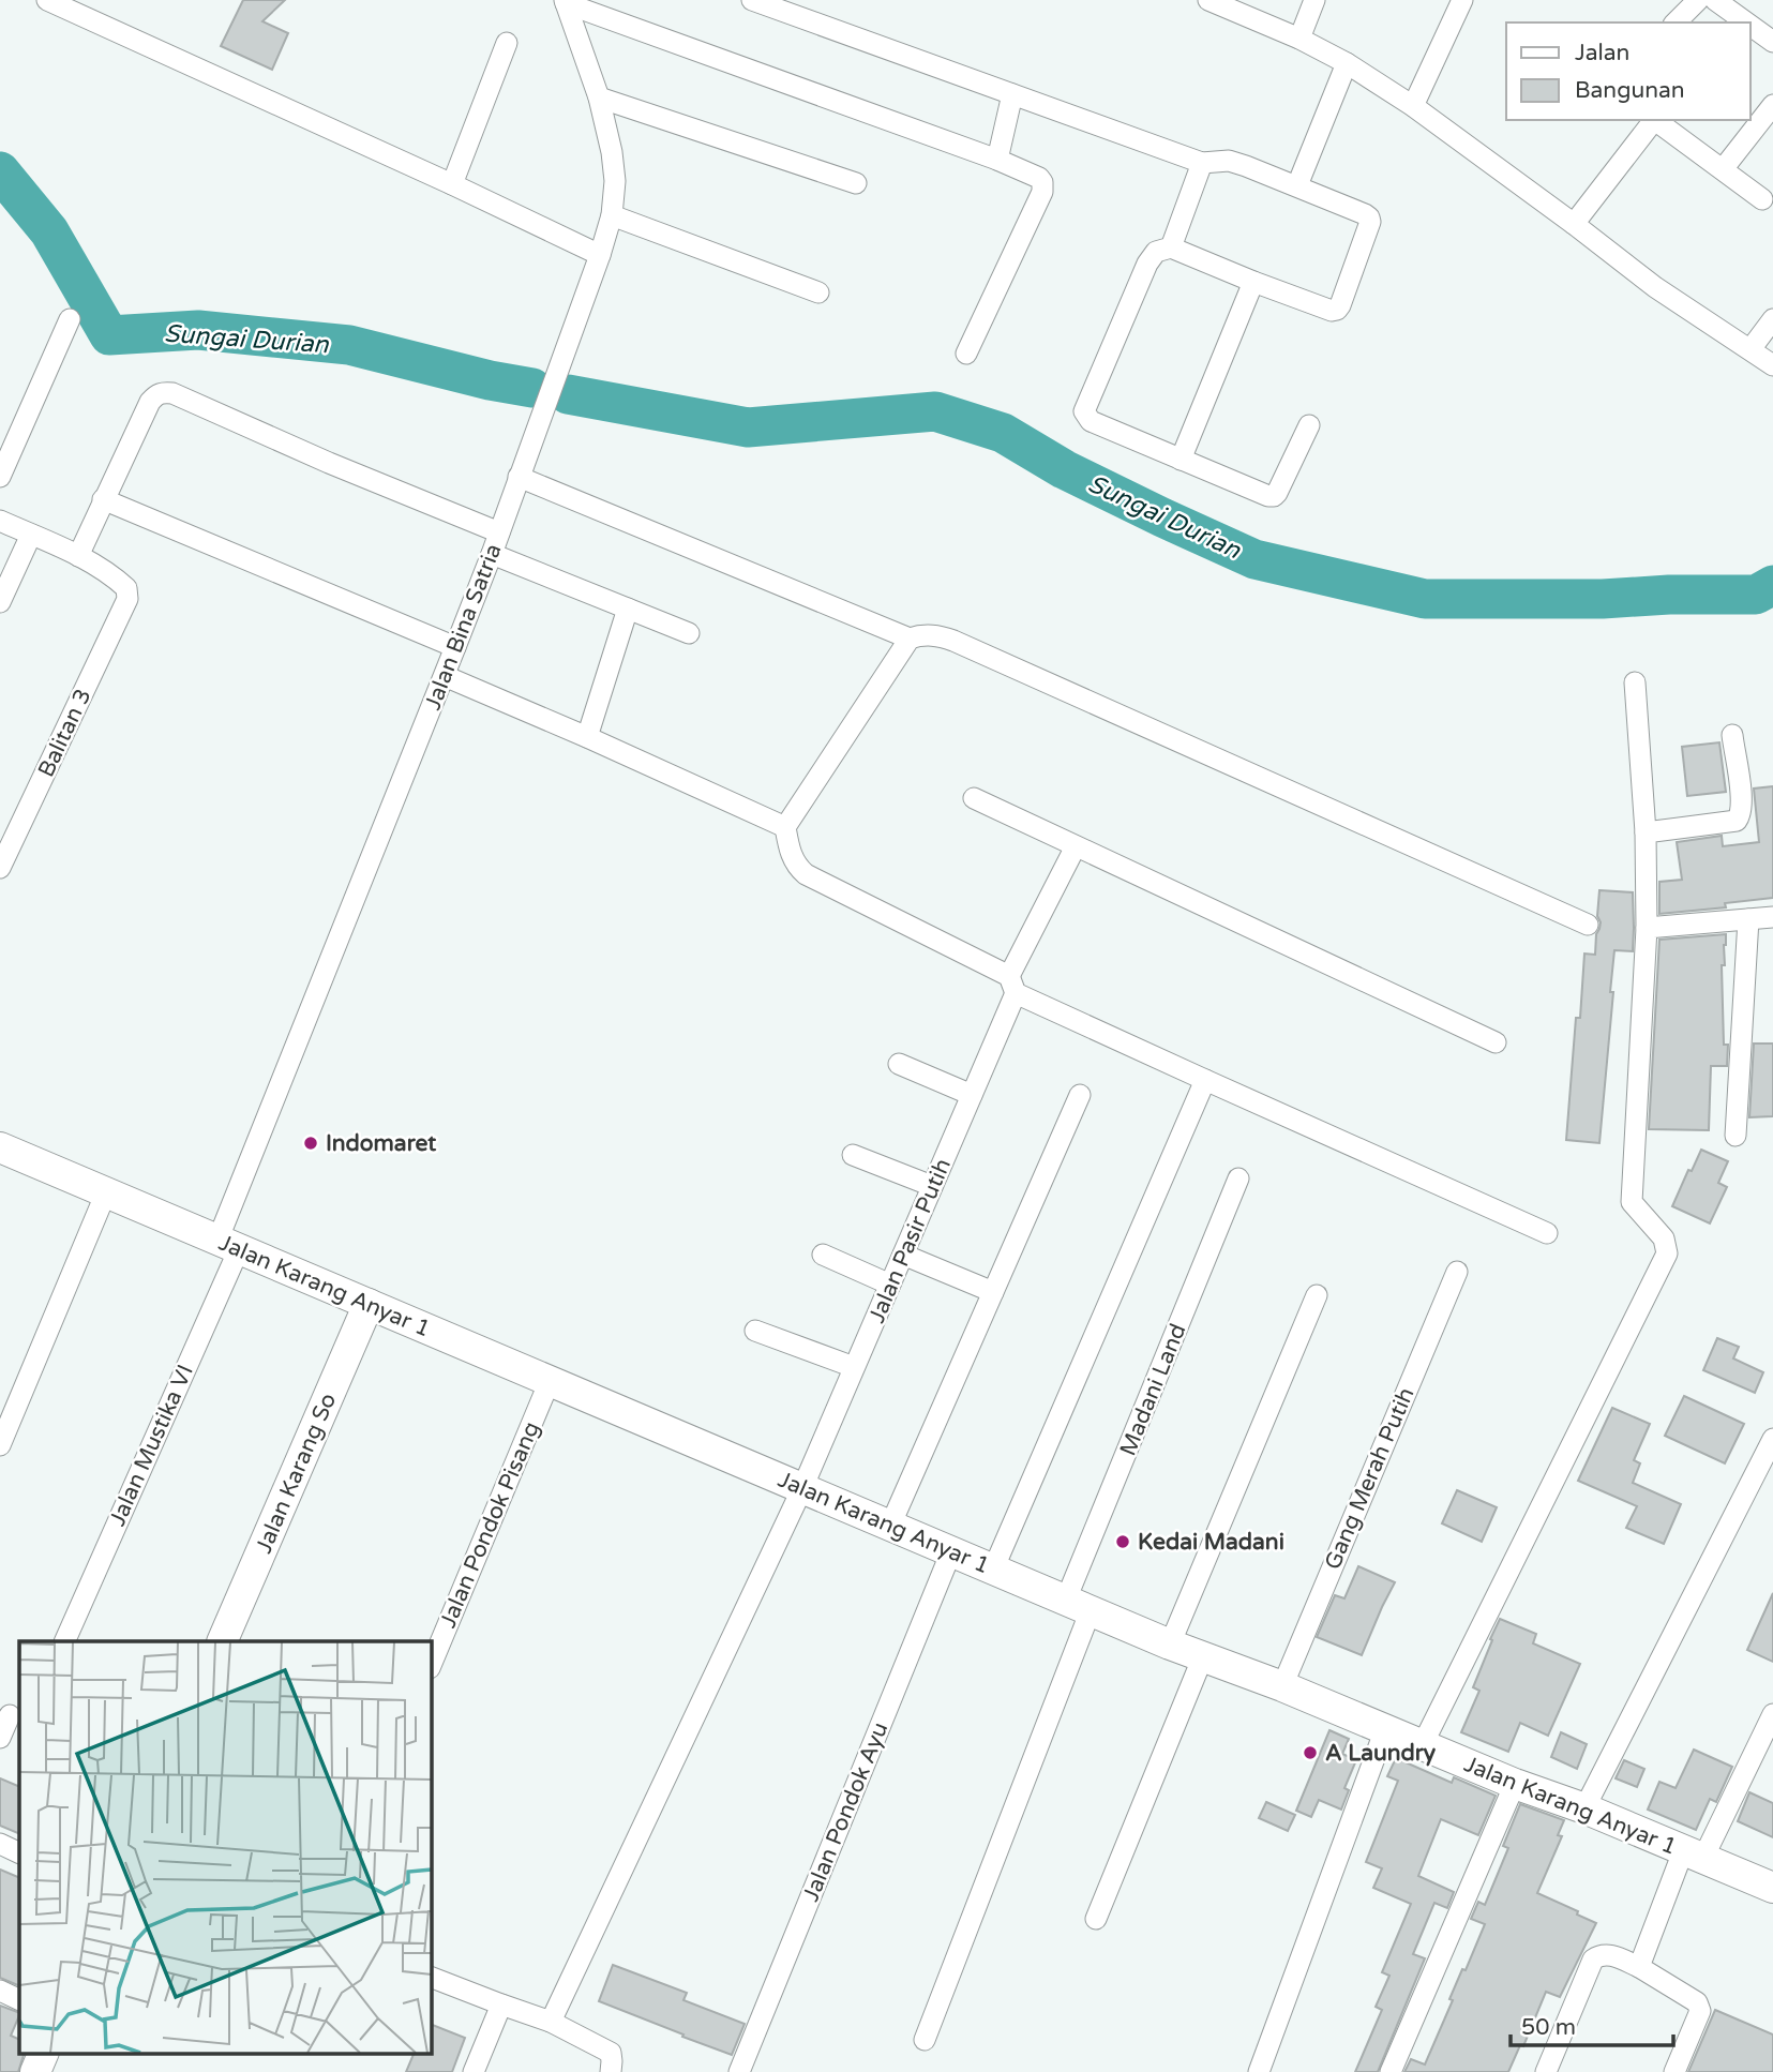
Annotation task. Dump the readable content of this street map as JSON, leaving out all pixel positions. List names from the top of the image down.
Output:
{
  "streets": {
    "main road": ["Jalan Karang Anyar 1", "Jalan Karang So"],
    "street": [
      "Jalan Bina Satria",
      "Balitan 3",
      "Jalan Pasir Putih",
      "Madani Land",
      "Jalan Mustika VI",
      "Gang Merah Putih",
      "Jalan Pondok Pisang",
      "Jalan Pondok Ayu"
    ]
  },
  "crossings": [
    ["Jalan Bina Satria", "Jalan Karang Anyar 1"],
    ["Jalan Bina Satria", "Jalan Mustika VI"],
    ["Jalan Pasir Putih", "Jalan Karang Anyar 1"],
    ["Jalan Karang Anyar 1", "Madani Land"],
    ["Jalan Karang Anyar 1", "Jalan Mustika VI"],
    ["Jalan Karang Anyar 1", "Jalan Karang So"],
    ["Jalan Karang Anyar 1", "Gang Merah Putih"],
    ["Jalan Karang Anyar 1", "Jalan Pondok Pisang"],
    ["Jalan Karang Anyar 1", "Jalan Pondok Ayu"]
  ],
  "water": ["Sungai Durian"],
  "places": ["Indomaret", "Kedai Madani", "A Laundry"],
  "legend": ["Jalan", "Bangunan"],
  "scale_bar": "50 m"
}
